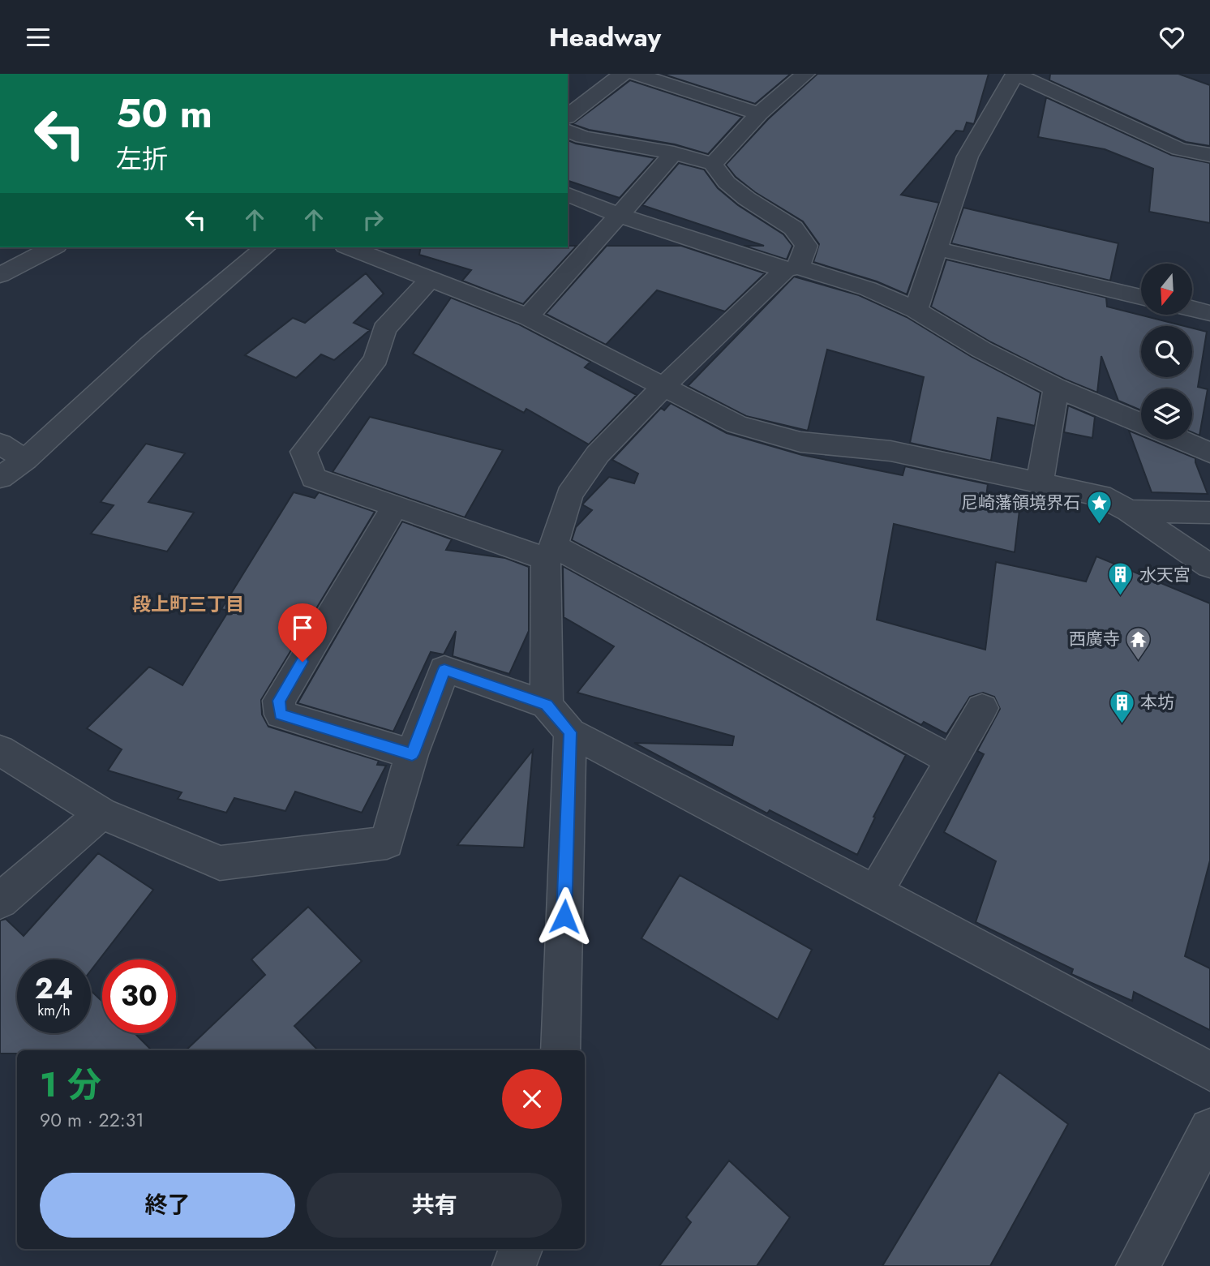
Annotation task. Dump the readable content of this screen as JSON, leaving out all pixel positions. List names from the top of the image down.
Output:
{
  "districts": ["段上町三丁目"],
  "places": {
    "place": ["尼崎藩領境界石"],
    "building": ["水天宮", "本坊"],
    "temple": ["西廣寺"]
  },
  "north": "bottom",
  "page": {
    "header": "Headway",
    "turn": ["50 m", "左折"],
    "speed": "24 km/h",
    "limit": "30",
    "heading": ["1 分", "90 m · 22:31"],
    "buttons": ["終了", "共有"]
  }
}
